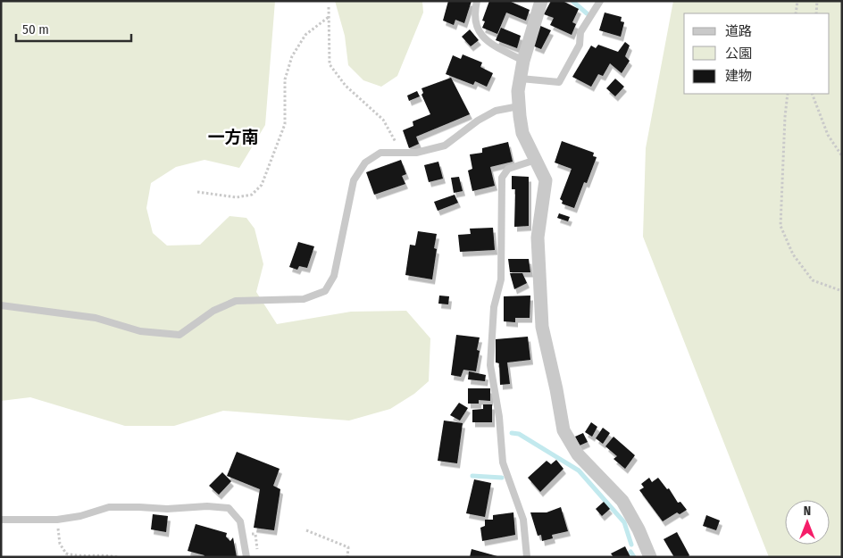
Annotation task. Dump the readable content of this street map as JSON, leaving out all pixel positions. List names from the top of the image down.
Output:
{
  "districts": ["一方南"],
  "legend": ["道路", "公園", "建物"],
  "scale_bar": "50 m",
  "north": "top"
}
